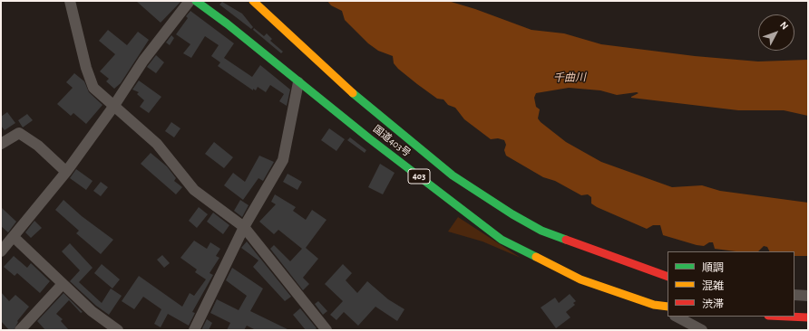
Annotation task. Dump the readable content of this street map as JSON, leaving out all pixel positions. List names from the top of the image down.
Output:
{
  "streets": {
    "main road": ["国道403号", "403"]
  },
  "water": ["千曲川"],
  "legend": ["順調", "混雑", "渋滞"],
  "north": "top right"
}
